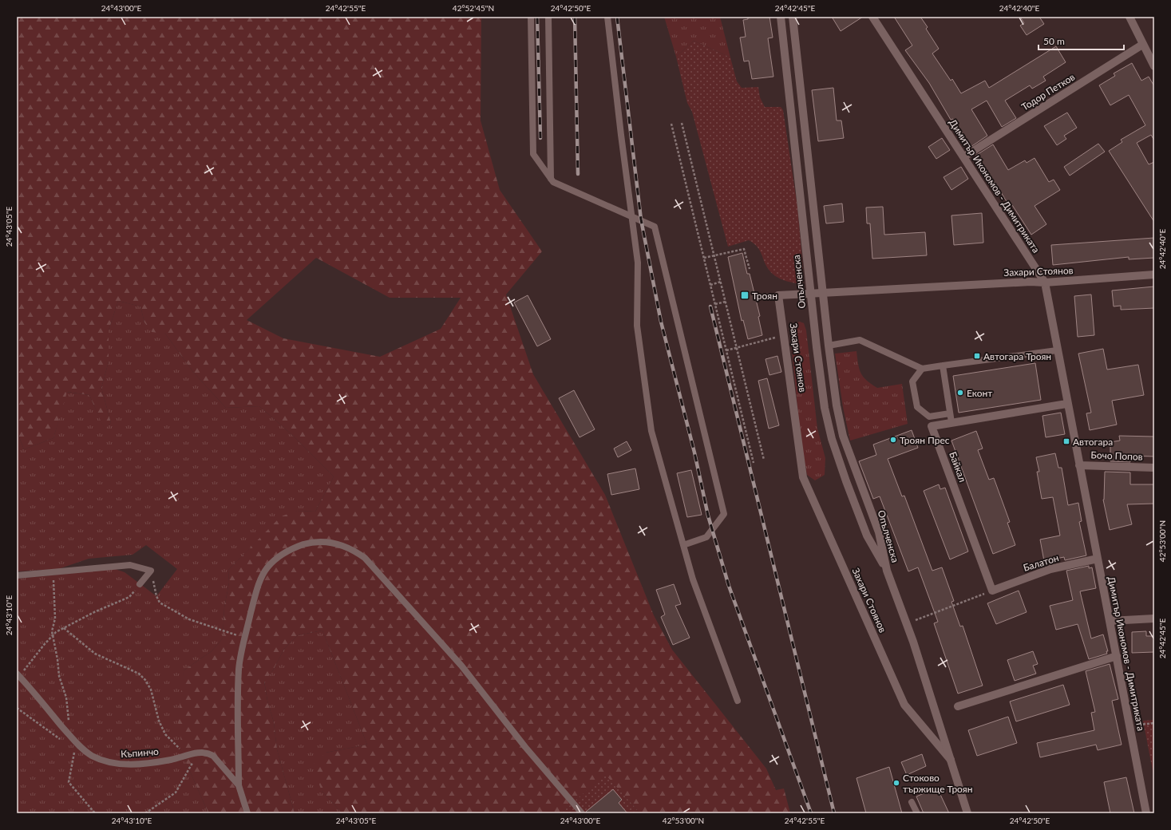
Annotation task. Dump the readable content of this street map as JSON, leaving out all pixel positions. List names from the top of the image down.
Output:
{
  "streets": {
    "street": [
      "Тодор Петков",
      "Димитър Икономов - Димитриката",
      "Захари Стоянов",
      "Опълченска",
      "Бочо Попов",
      "Байкал",
      "Балатон"
    ],
    "lane": ["Къпинчо"]
  },
  "crossings": [
    ["Тодор Петков", "Димитър Икономов - Димитриката"],
    ["Димитър Икономов - Димитриката", "Захари Стоянов"],
    ["Димитър Икономов - Димитриката", "Бочо Попов"],
    ["Димитър Икономов - Димитриката", "Байкал"],
    ["Димитър Икономов - Димитриката", "Балатон"],
    ["Захари Стоянов", "Опълченска"],
    ["Байкал", "Балатон"]
  ],
  "places": {
    "transit": ["Троян", "Автогара Троян", "Автогара"],
    "other": ["Еконт", "Троян Прес", "Стоково тържище Троян"]
  },
  "scale_bar": "50 m",
  "coordinates": [
    "24°43'00\"E",
    "24°42'55\"E",
    "42°52'45\"N",
    "24°42'50\"E",
    "24°42'45\"E",
    "24°42'40\"E",
    "24°43'05\"E",
    "42°53'00\"N",
    "24°43'10\"E"
  ]
}
